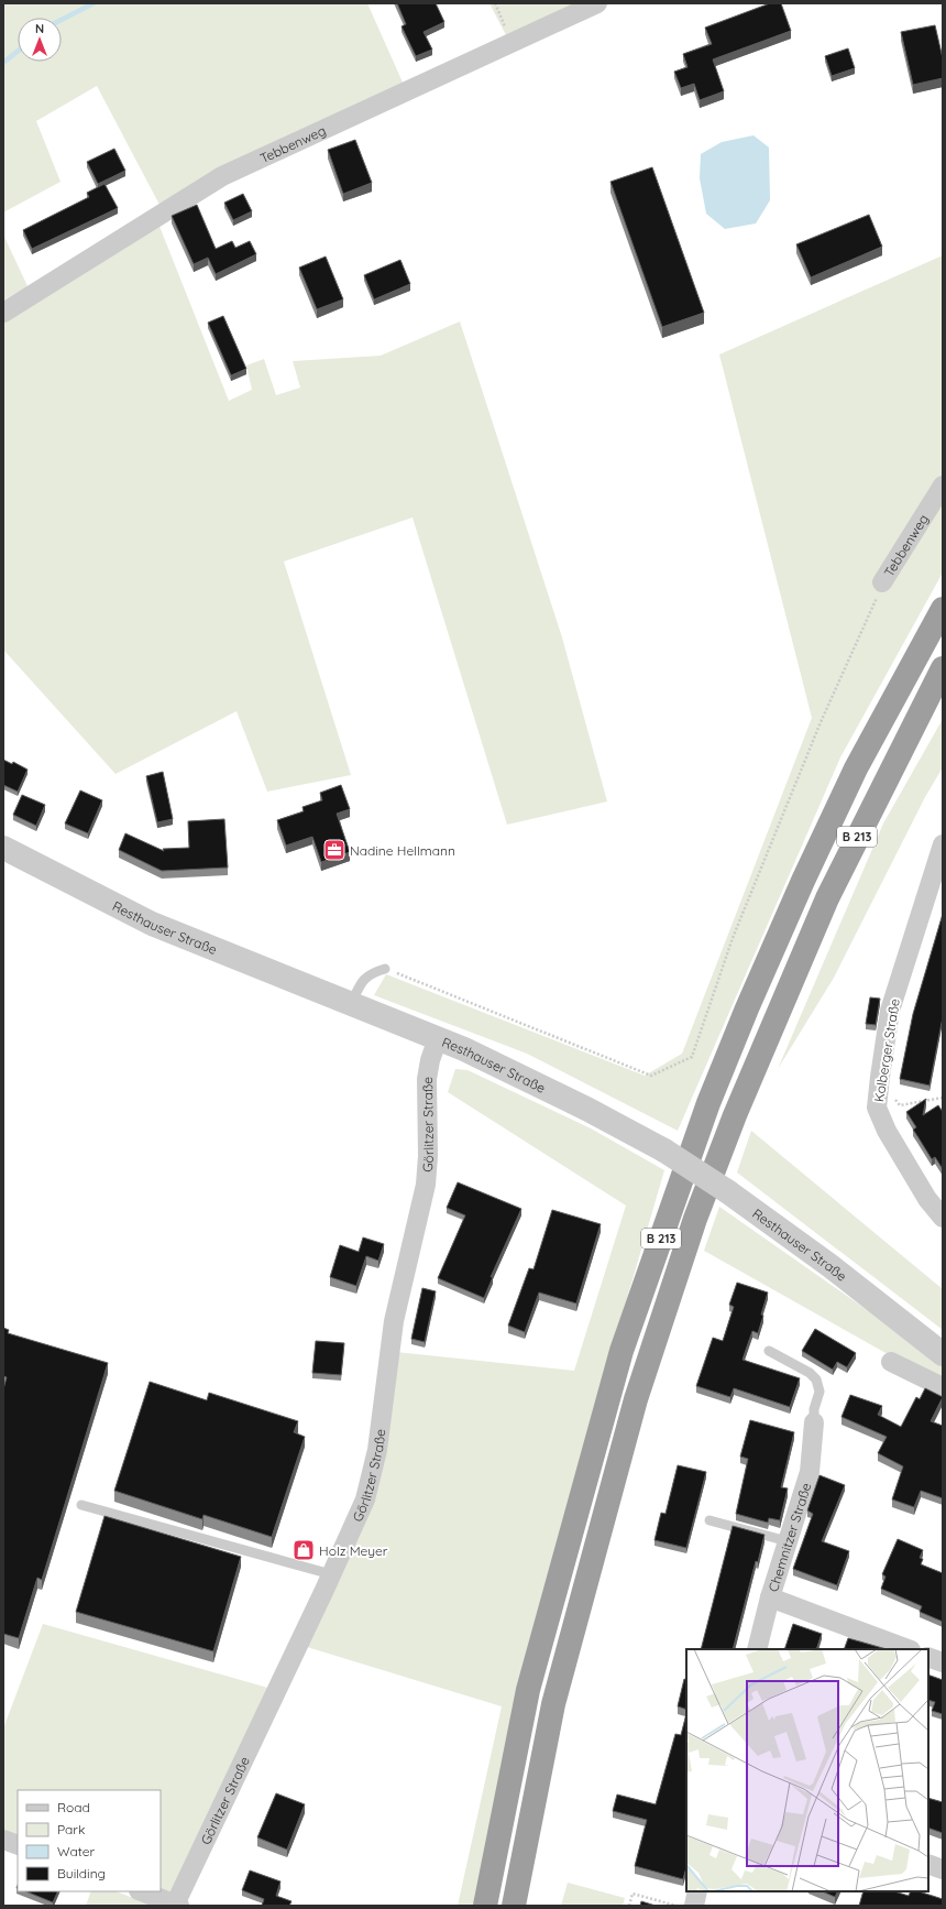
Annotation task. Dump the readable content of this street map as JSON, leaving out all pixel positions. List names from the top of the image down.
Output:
{
  "streets": {
    "highway": ["B 213"],
    "street": [
      "Tebbenweg",
      "Resthauser Straße",
      "Kolberger Straße",
      "Görlitzer Straße",
      "Chemnitzer Straße"
    ]
  },
  "crossings": [
    ["Resthauser Straße", "Görlitzer Straße"]
  ],
  "places": {
    "office": ["Nadine Hellmann"],
    "shop": ["Holz Meyer"]
  },
  "legend": [
    "Road",
    "Park",
    "Water",
    "Building"
  ],
  "north": "top"
}
